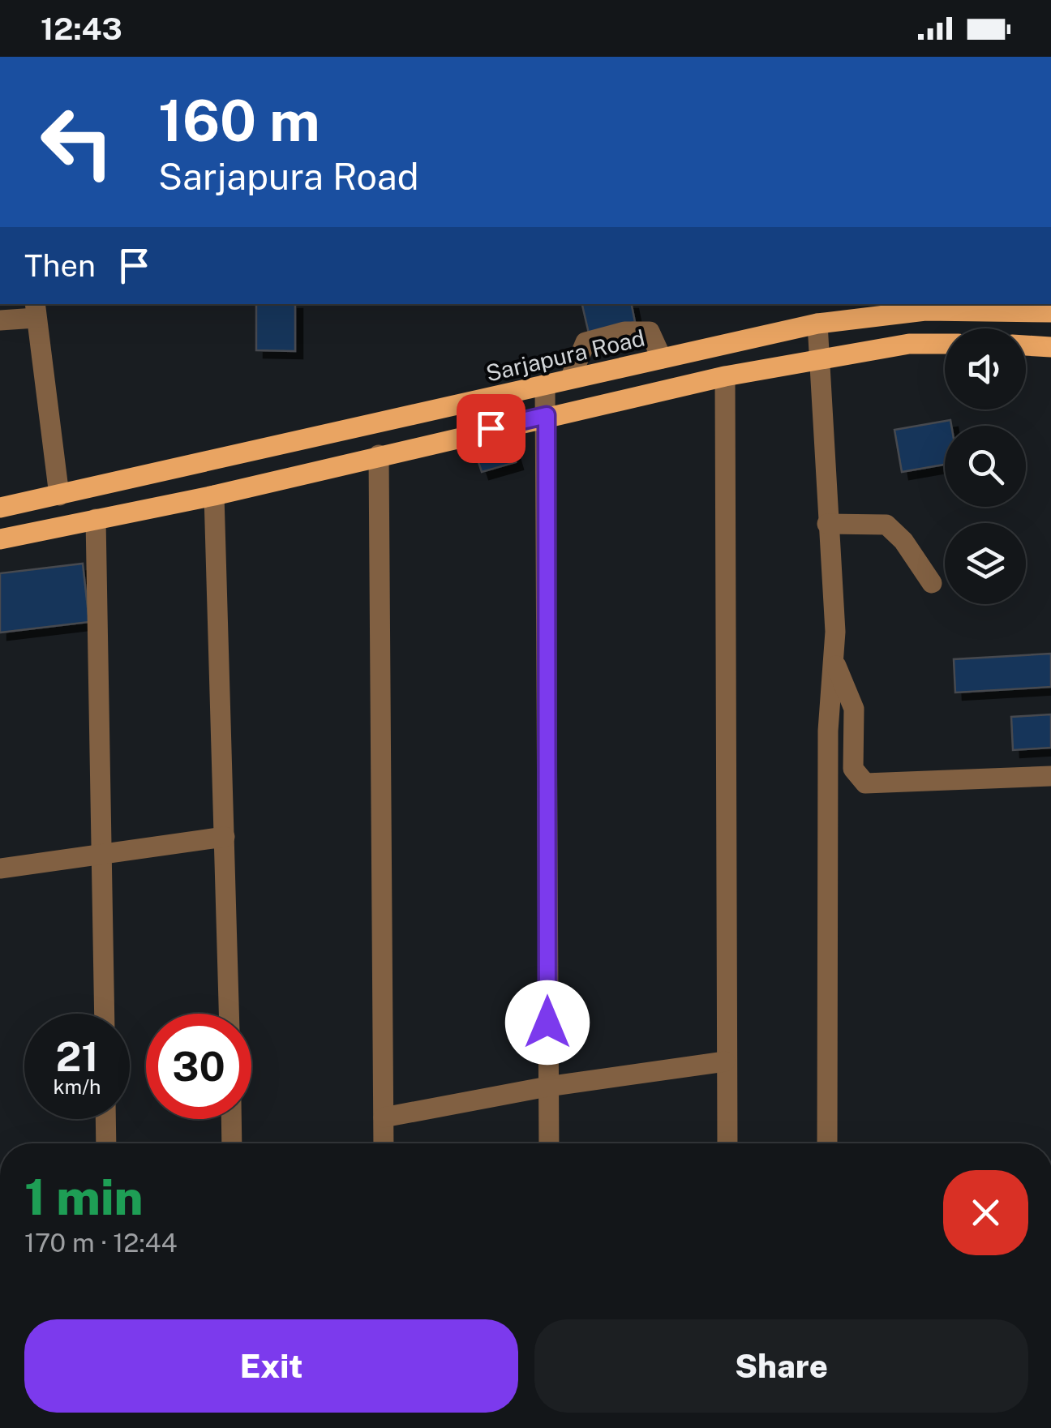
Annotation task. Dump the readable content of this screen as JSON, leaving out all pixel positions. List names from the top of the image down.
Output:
{
  "streets": {
    "main road": ["Sarjapura Road"]
  },
  "page": {
    "status": "12:43",
    "turn": ["160 m", "Sarjapura Road"],
    "then": "Then",
    "speed": "21 km/h",
    "limit": "30",
    "heading": ["1 min", "170 m · 12:44"],
    "buttons": ["Exit", "Share"]
  }
}
